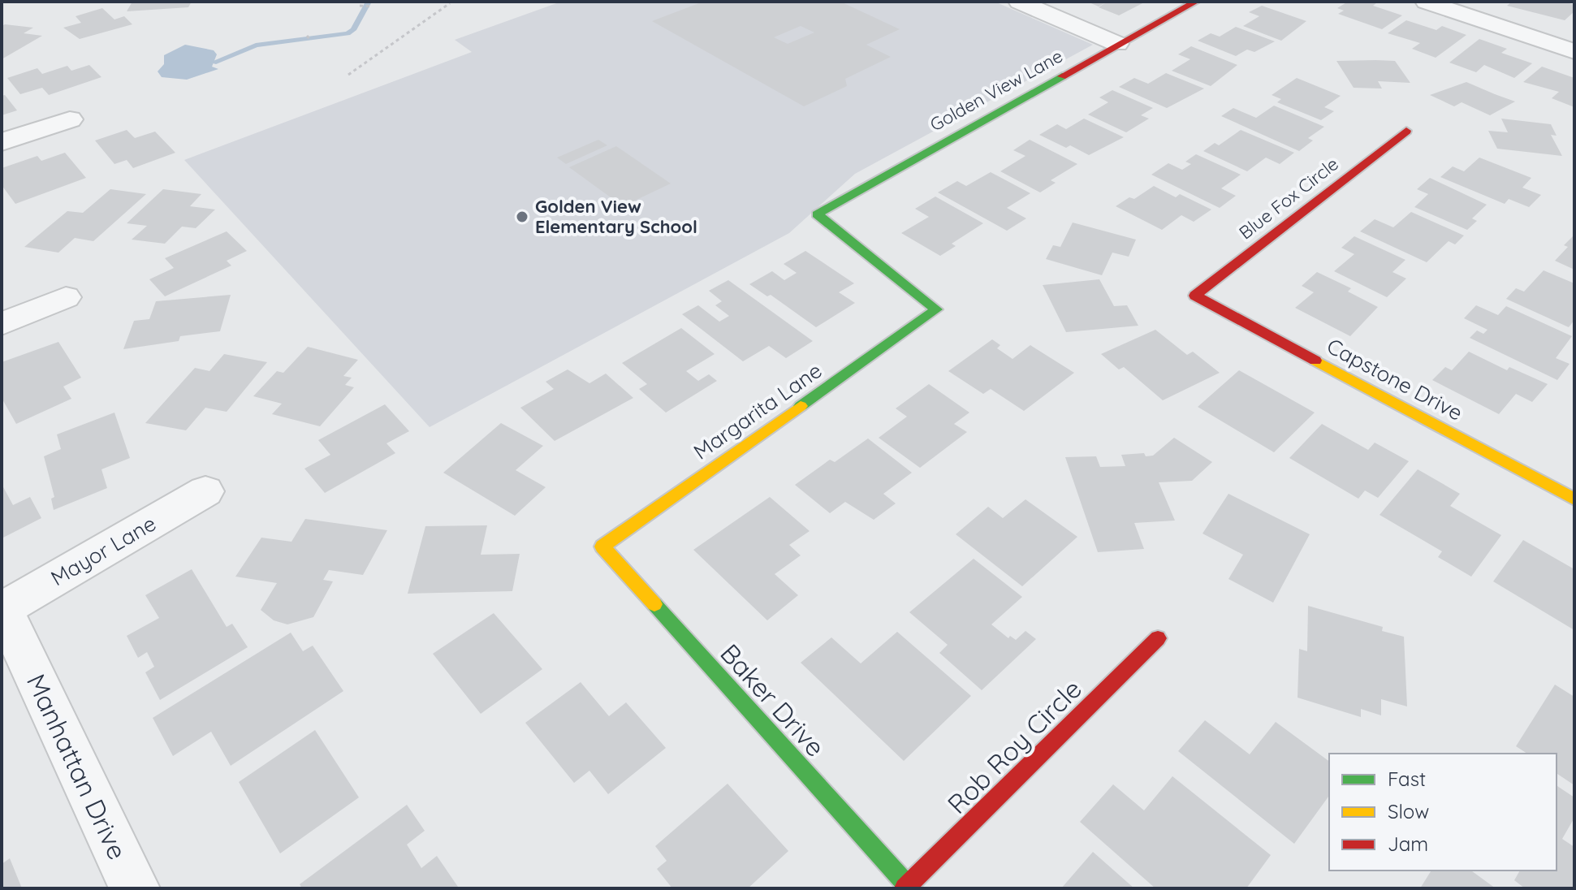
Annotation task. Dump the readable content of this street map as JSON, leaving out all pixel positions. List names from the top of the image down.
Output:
{
  "streets": {
    "street": [
      "Golden View Lane",
      "Blue Fox Circle",
      "Capstone Drive",
      "Margarita Lane",
      "Mayor Lane",
      "Baker Drive",
      "Rob Roy Circle",
      "Manhattan Drive"
    ]
  },
  "crossings": [
    ["Golden View Lane", "Margarita Lane"],
    ["Blue Fox Circle", "Capstone Drive"],
    ["Margarita Lane", "Baker Drive"],
    ["Mayor Lane", "Manhattan Drive"],
    ["Baker Drive", "Rob Roy Circle"]
  ],
  "places": ["Golden View Elementary School"],
  "legend": ["Fast", "Slow", "Jam"]
}
